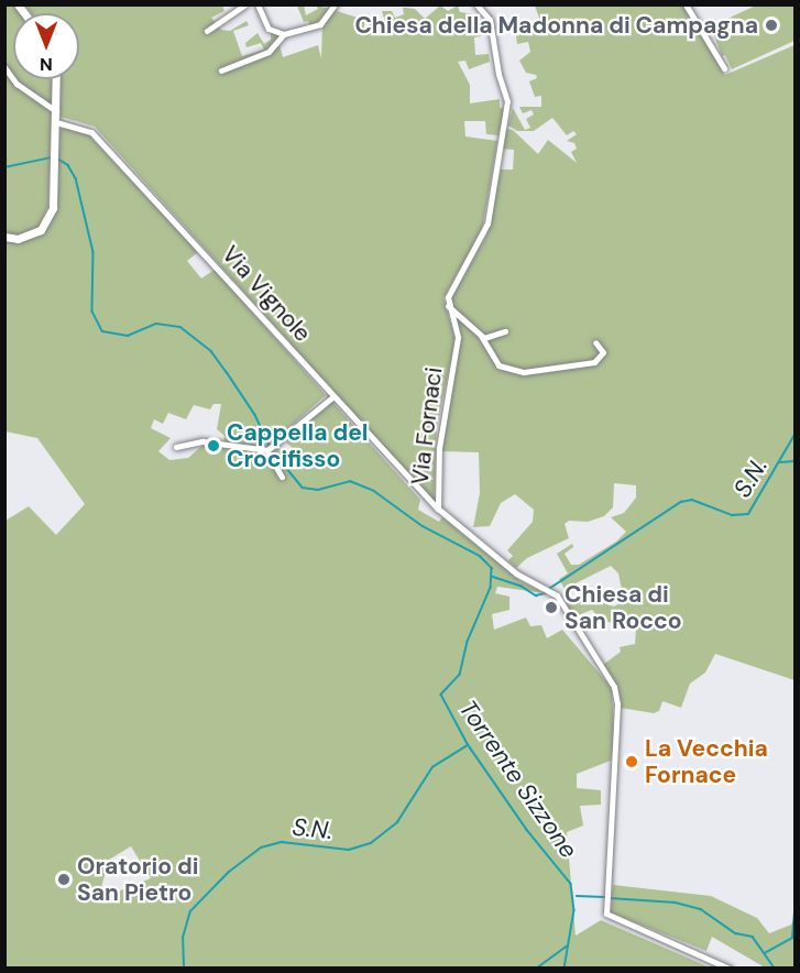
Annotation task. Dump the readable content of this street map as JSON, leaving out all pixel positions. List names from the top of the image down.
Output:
{
  "streets": {
    "street": ["Via Vignole", "Via Fornaci"]
  },
  "crossings": [
    ["Via Vignole", "Via Fornaci"]
  ],
  "water": ["S.N.", "Torrente Sizzone"],
  "places": [
    "Chiesa della Madonna di Campagna",
    "Cappella del Crocifisso",
    "Chiesa di San Rocco",
    "La Vecchia Fornace",
    "Oratorio di San Pietro"
  ],
  "north": "bottom"
}
